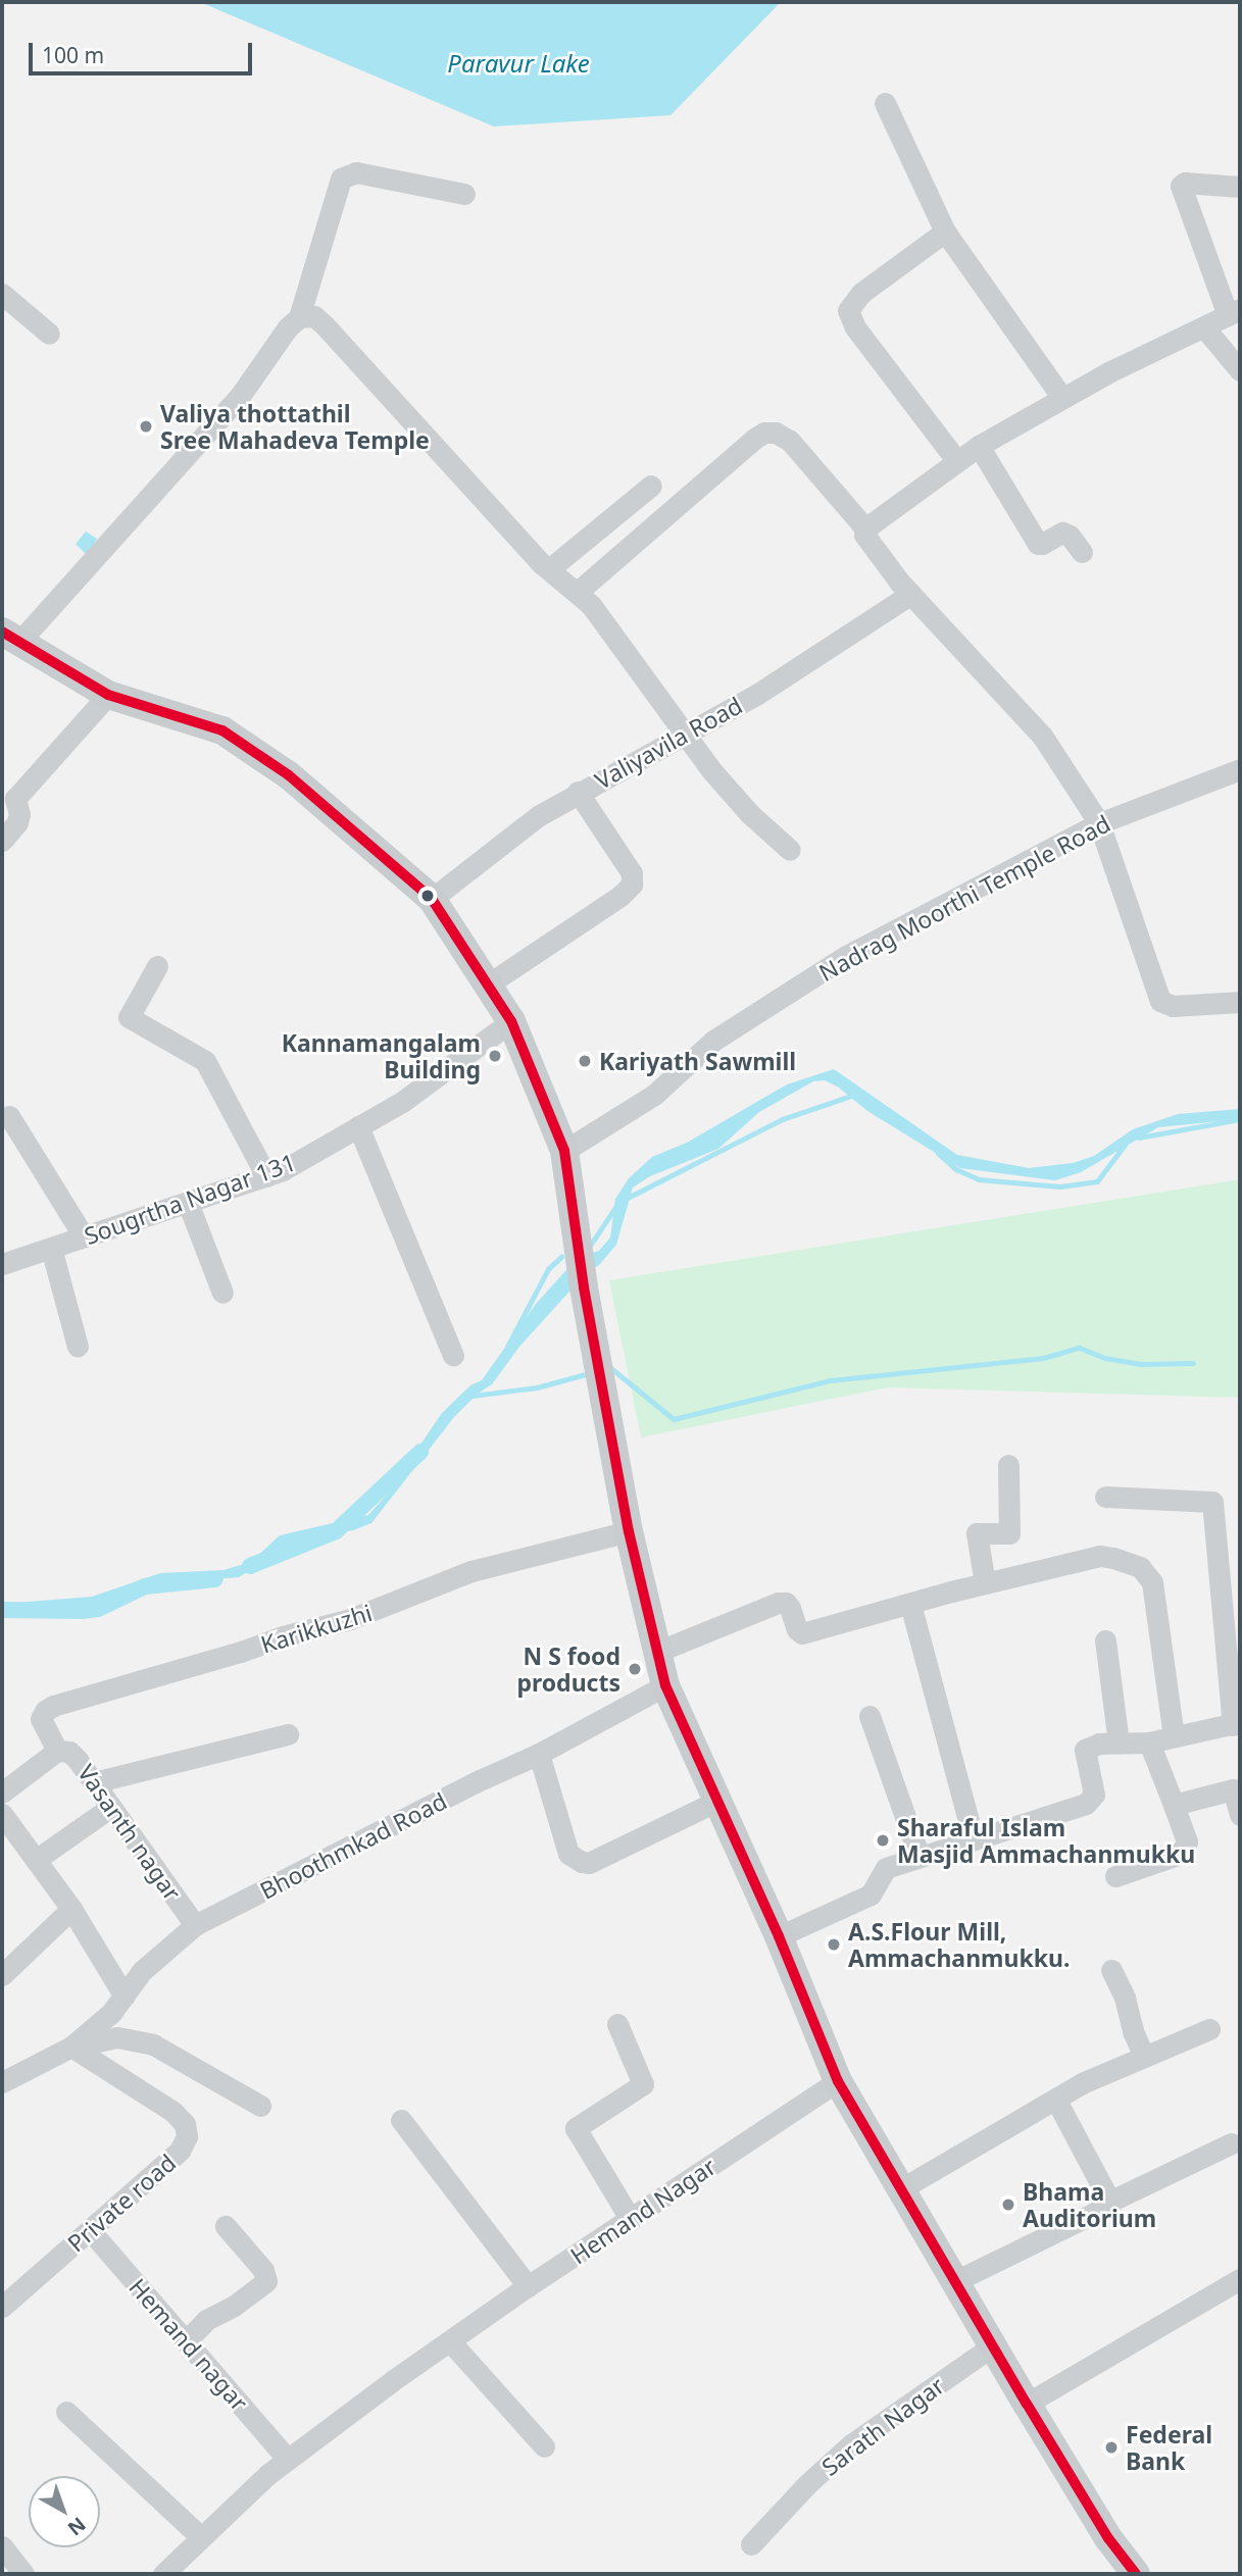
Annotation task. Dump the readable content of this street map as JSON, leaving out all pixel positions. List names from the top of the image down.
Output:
{
  "streets": {
    "street": [
      "Valiyavila Road",
      "Nadrag Moorthi Temple Road",
      "Sougrtha Nagar 131",
      "Karikkuzhi",
      "Vasanth nagar",
      "Bhoothmkad Road",
      "Private road",
      "Hemand Nagar",
      "Hemand nagar",
      "Sarath Nagar"
    ]
  },
  "crossings": [
    ["Karikkuzhi", "Vasanth nagar"],
    ["Vasanth nagar", "Bhoothmkad Road"],
    ["Bhoothmkad Road", "Private road"],
    ["Private road", "Hemand nagar"],
    ["Hemand Nagar", "Hemand nagar"]
  ],
  "water": ["Paravur Lake"],
  "places": [
    "Valiya thottathil Sree Mahadeva Temple",
    "Kannamangalam Building",
    "Kariyath Sawmill",
    "N S food products",
    "Sharaful Islam Masjid Ammachanmukku",
    "A.S.Flour Mill, Ammachanmukku.",
    "Bhama Auditorium",
    "Federal Bank"
  ],
  "scale_bar": "100 m",
  "north": "bottom right"
}
